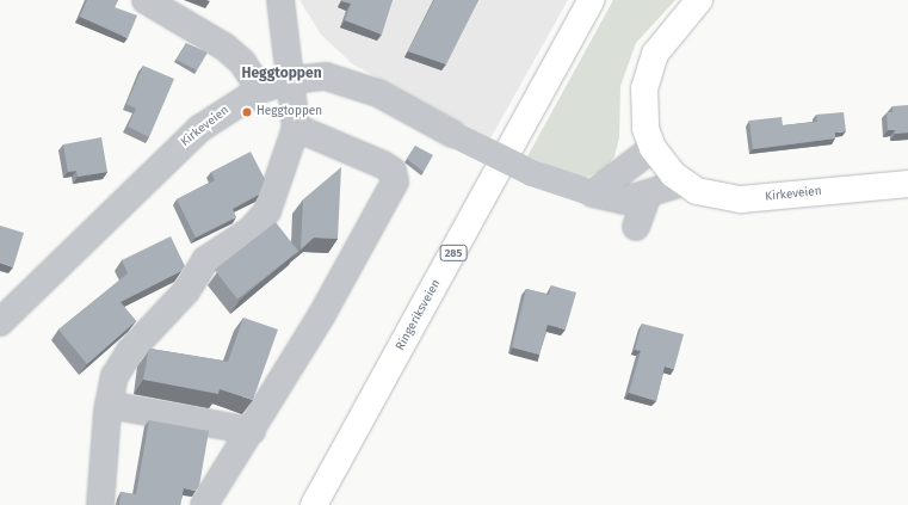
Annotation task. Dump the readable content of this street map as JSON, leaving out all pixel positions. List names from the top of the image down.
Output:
{
  "streets": {
    "main road": ["Kirkeveien", "285", "Ringeriksveien"]
  },
  "districts": ["Heggtoppen"],
  "places": ["Heggtoppen"]
}
